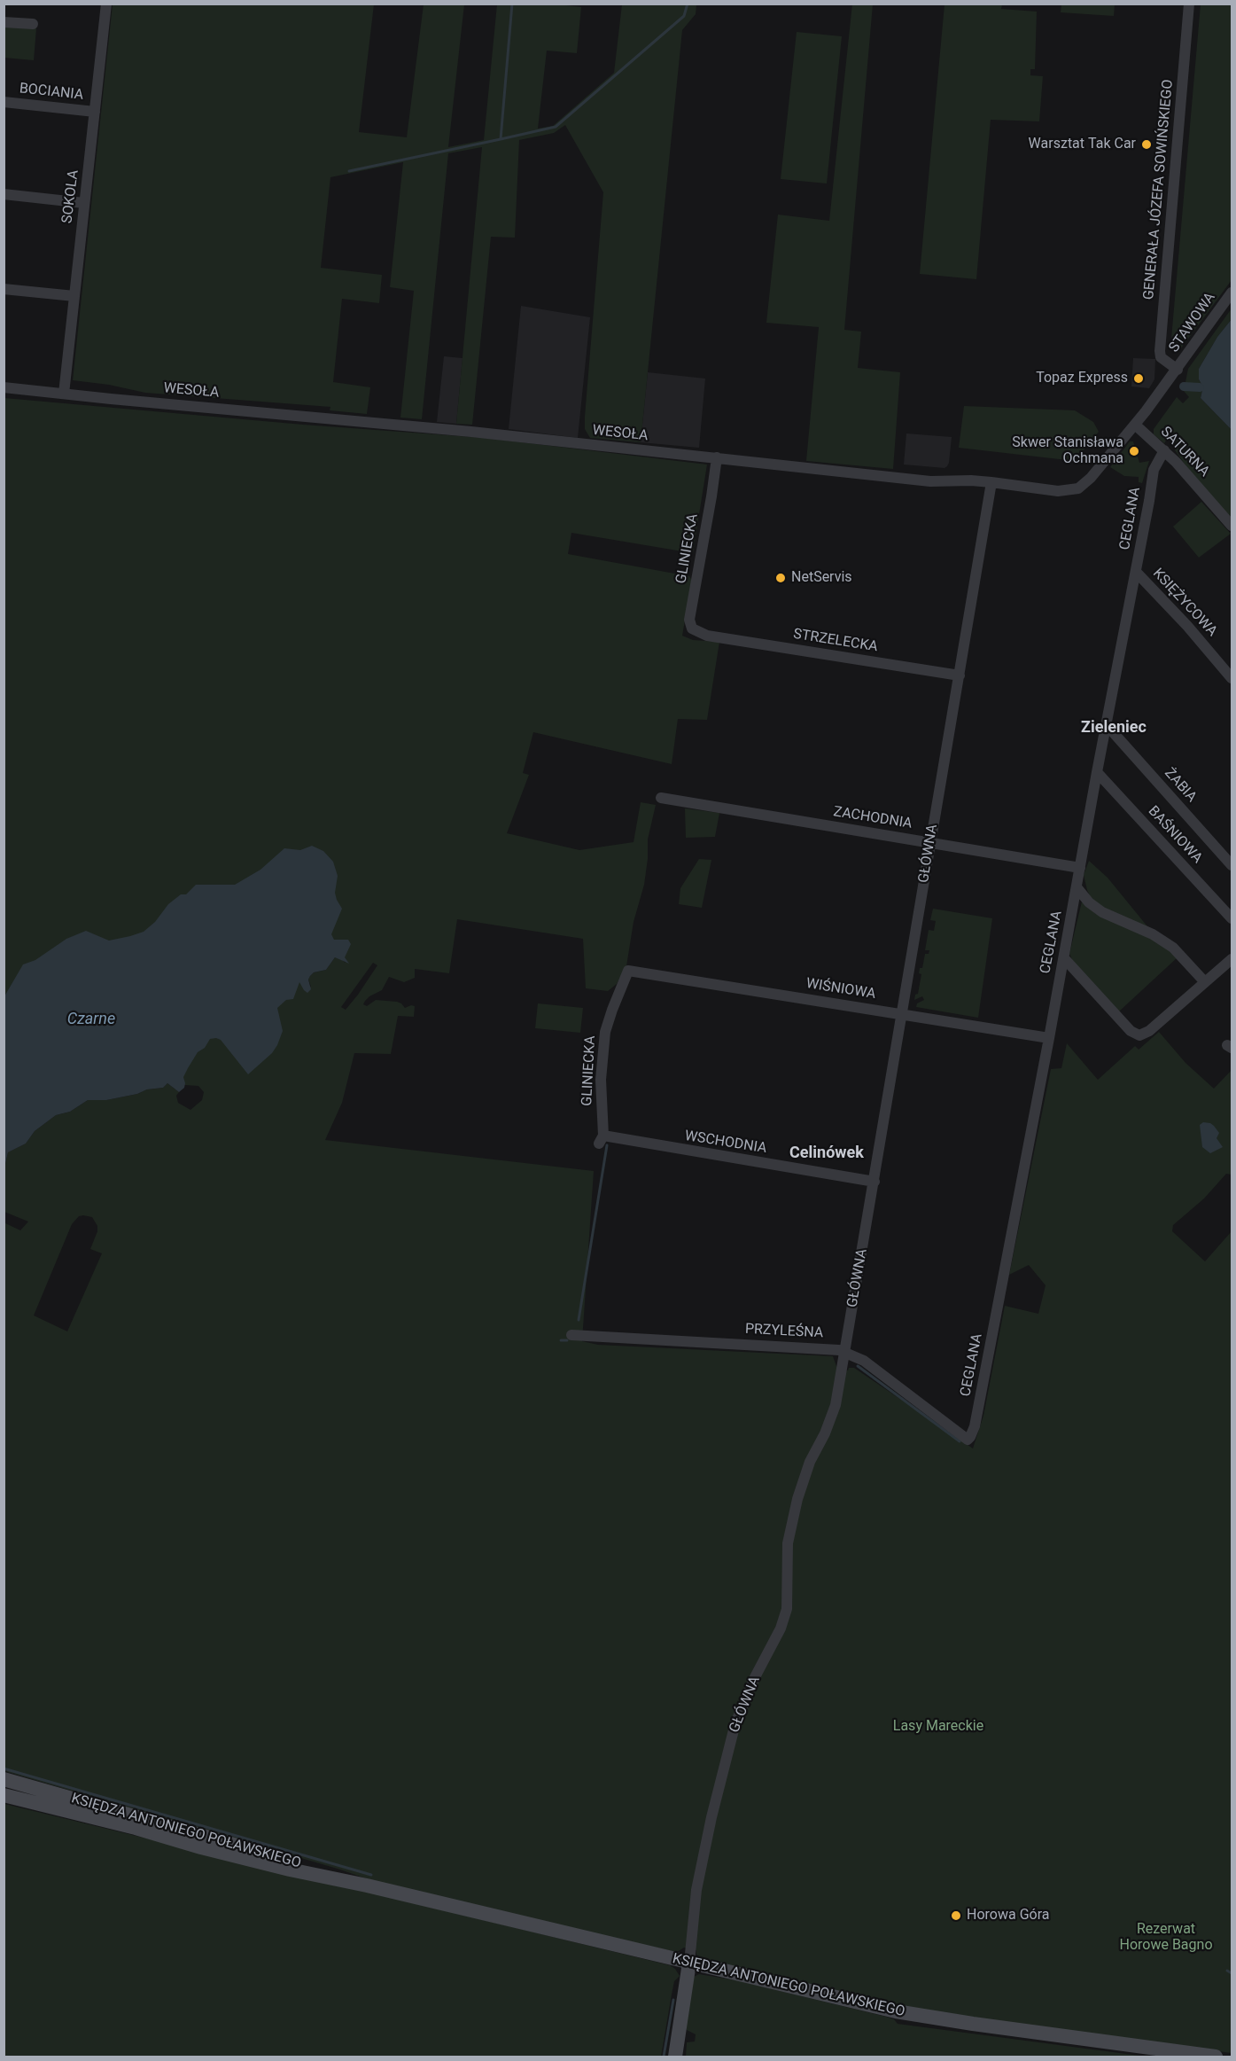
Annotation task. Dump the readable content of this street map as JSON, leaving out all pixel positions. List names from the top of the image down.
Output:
{
  "streets": {
    "main road": ["GŁÓWNA", "KSIĘDZA ANTONIEGO POŁAWSKIEGO"],
    "street": [
      "BOCIANIA",
      "GENERAŁA JÓZEFA SOWIŃSKIEGO",
      "SOKOLA",
      "STAWOWA",
      "WESOŁA",
      "SATURNA",
      "CEGLANA",
      "GLINIECKA",
      "KSIĘŻYCOWA",
      "STRZELECKA",
      "ŻABIA",
      "ZACHODNIA",
      "BAŚNIOWA",
      "WIŚNIOWA",
      "WSCHODNIA",
      "PRZYLEŚNA"
    ]
  },
  "crossings": [
    ["BOCIANIA", "SOKOLA"],
    ["GENERAŁA JÓZEFA SOWIŃSKIEGO", "STAWOWA"],
    ["GENERAŁA JÓZEFA SOWIŃSKIEGO", "WESOŁA"],
    ["SOKOLA", "WESOŁA"],
    ["STAWOWA", "WESOŁA"],
    ["WESOŁA", "SATURNA"],
    ["WESOŁA", "GLINIECKA"],
    ["WESOŁA", "GŁÓWNA"],
    ["SATURNA", "CEGLANA"],
    ["CEGLANA", "KSIĘŻYCOWA"],
    ["CEGLANA", "ŻABIA"],
    ["CEGLANA", "ZACHODNIA"],
    ["CEGLANA", "BAŚNIOWA"],
    ["CEGLANA", "WIŚNIOWA"],
    ["CEGLANA", "PRZYLEŚNA"],
    ["GLINIECKA", "STRZELECKA"],
    ["GLINIECKA", "WIŚNIOWA"],
    ["GLINIECKA", "WSCHODNIA"],
    ["STRZELECKA", "GŁÓWNA"],
    ["ZACHODNIA", "GŁÓWNA"],
    ["GŁÓWNA", "WIŚNIOWA"],
    ["GŁÓWNA", "WSCHODNIA"],
    ["GŁÓWNA", "PRZYLEŚNA"],
    ["GŁÓWNA", "KSIĘDZA ANTONIEGO POŁAWSKIEGO"]
  ],
  "districts": ["Zieleniec", "Celinówek"],
  "water": ["Czarne"],
  "parks": ["Lasy Mareckie", "Rezerwat Horowe Bagno"],
  "places": [
    "Warsztat Tak Car",
    "Topaz Express",
    "Skwer Stanisława Ochmana",
    "NetServis",
    "Horowa Góra"
  ]
}
